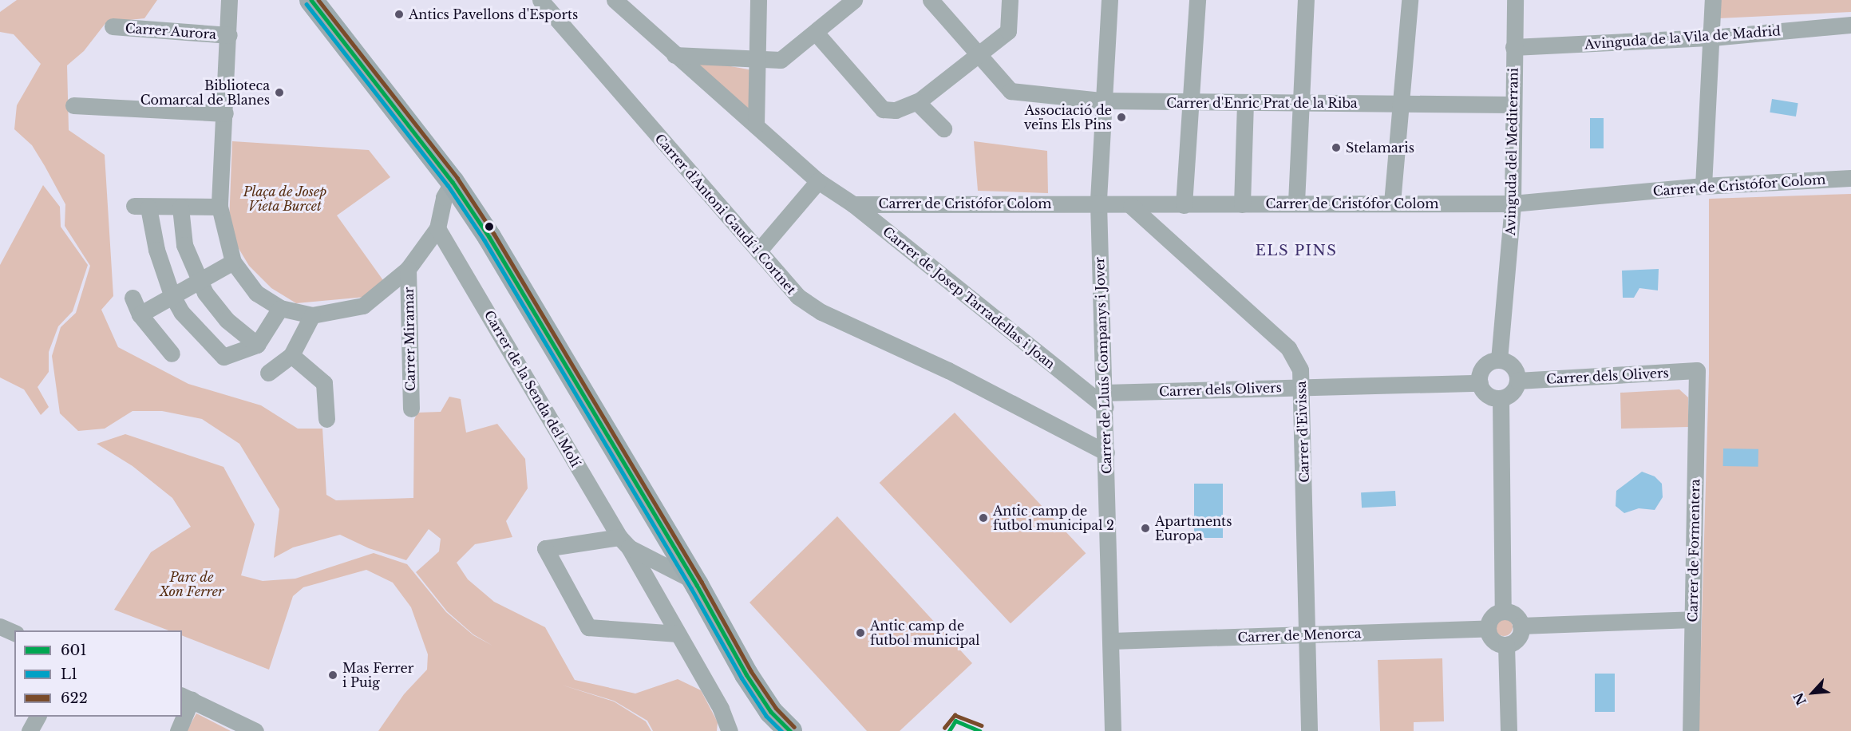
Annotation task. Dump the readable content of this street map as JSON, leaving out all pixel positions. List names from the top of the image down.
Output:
{
  "streets": {
    "street": [
      "Carrer Aurora",
      "Avinguda de la Vila de Madrid",
      "Carrer d'Enric Prat de la Riba",
      "Avinguda del Mediterrani",
      "Carrer de Cristófor Colom",
      "Carrer d'Antoni Gaudí i Cortnet",
      "Carrer de Josep Tarradellas i Joan",
      "Carrer Miramar",
      "Carrer de Lluís Companys i Jover",
      "Carrer dels Olivers",
      "Carrer de la Senda del Molí",
      "Carrer d'Eivissa",
      "Carrer de Formentera",
      "Carrer de Menorca"
    ]
  },
  "crossings": [
    ["Avinguda de la Vila de Madrid", "Avinguda del Mediterrani"],
    ["Carrer d'Enric Prat de la Riba", "Avinguda del Mediterrani"],
    ["Carrer d'Enric Prat de la Riba", "Carrer de Lluís Companys i Jover"],
    ["Avinguda del Mediterrani", "Carrer de Cristófor Colom"],
    ["Avinguda del Mediterrani", "Carrer dels Olivers"],
    ["Carrer de Cristófor Colom", "Carrer de Josep Tarradellas i Joan"],
    ["Carrer de Cristófor Colom", "Carrer de Lluís Companys i Jover"],
    ["Carrer de Cristófor Colom", "Carrer d'Eivissa"],
    ["Carrer d'Antoni Gaudí i Cortnet", "Carrer de Lluís Companys i Jover"],
    ["Carrer de Josep Tarradellas i Joan", "Carrer de Lluís Companys i Jover"],
    ["Carrer de Josep Tarradellas i Joan", "Carrer dels Olivers"],
    ["Carrer de Lluís Companys i Jover", "Carrer dels Olivers"],
    ["Carrer de Lluís Companys i Jover", "Carrer de Menorca"],
    ["Carrer dels Olivers", "Carrer d'Eivissa"],
    ["Carrer dels Olivers", "Carrer de Formentera"],
    ["Carrer d'Eivissa", "Carrer de Menorca"]
  ],
  "districts": ["ELS PINS"],
  "parks": ["Plaça de Josep Vieta Burcet", "Parc de Xon Ferrer"],
  "places": [
    "Antics Pavellons d'Esports",
    "Biblioteca Comarcal de Blanes",
    "Associació de veïns Els Pins",
    "Stelamaris",
    "Antic camp de futbol municipal 2",
    "Apartments Europa",
    "Antic camp de futbol municipal",
    "Mas Ferrer i Puig"
  ],
  "lines": ["transit line 601", "transit line 622", "transit line L1"],
  "legend": ["601", "L1", "622"],
  "north": "bottom left"
}
